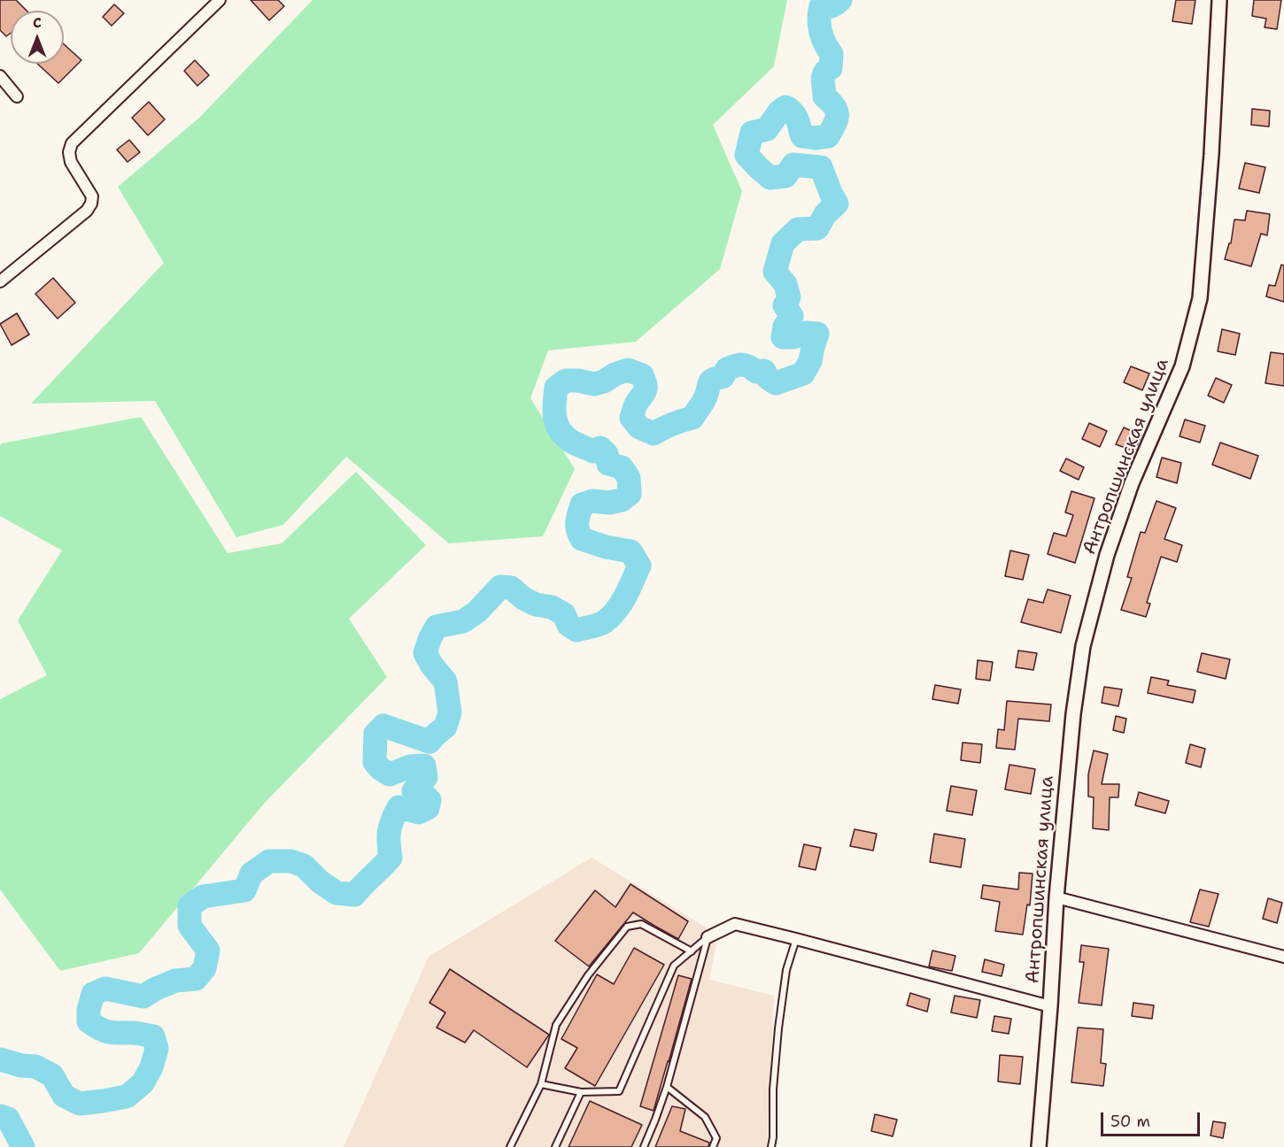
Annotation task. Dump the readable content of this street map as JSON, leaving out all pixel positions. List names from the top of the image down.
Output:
{
  "streets": {
    "street": ["Антропшинская улица"]
  },
  "scale_bar": "50 m",
  "north": "top"
}
